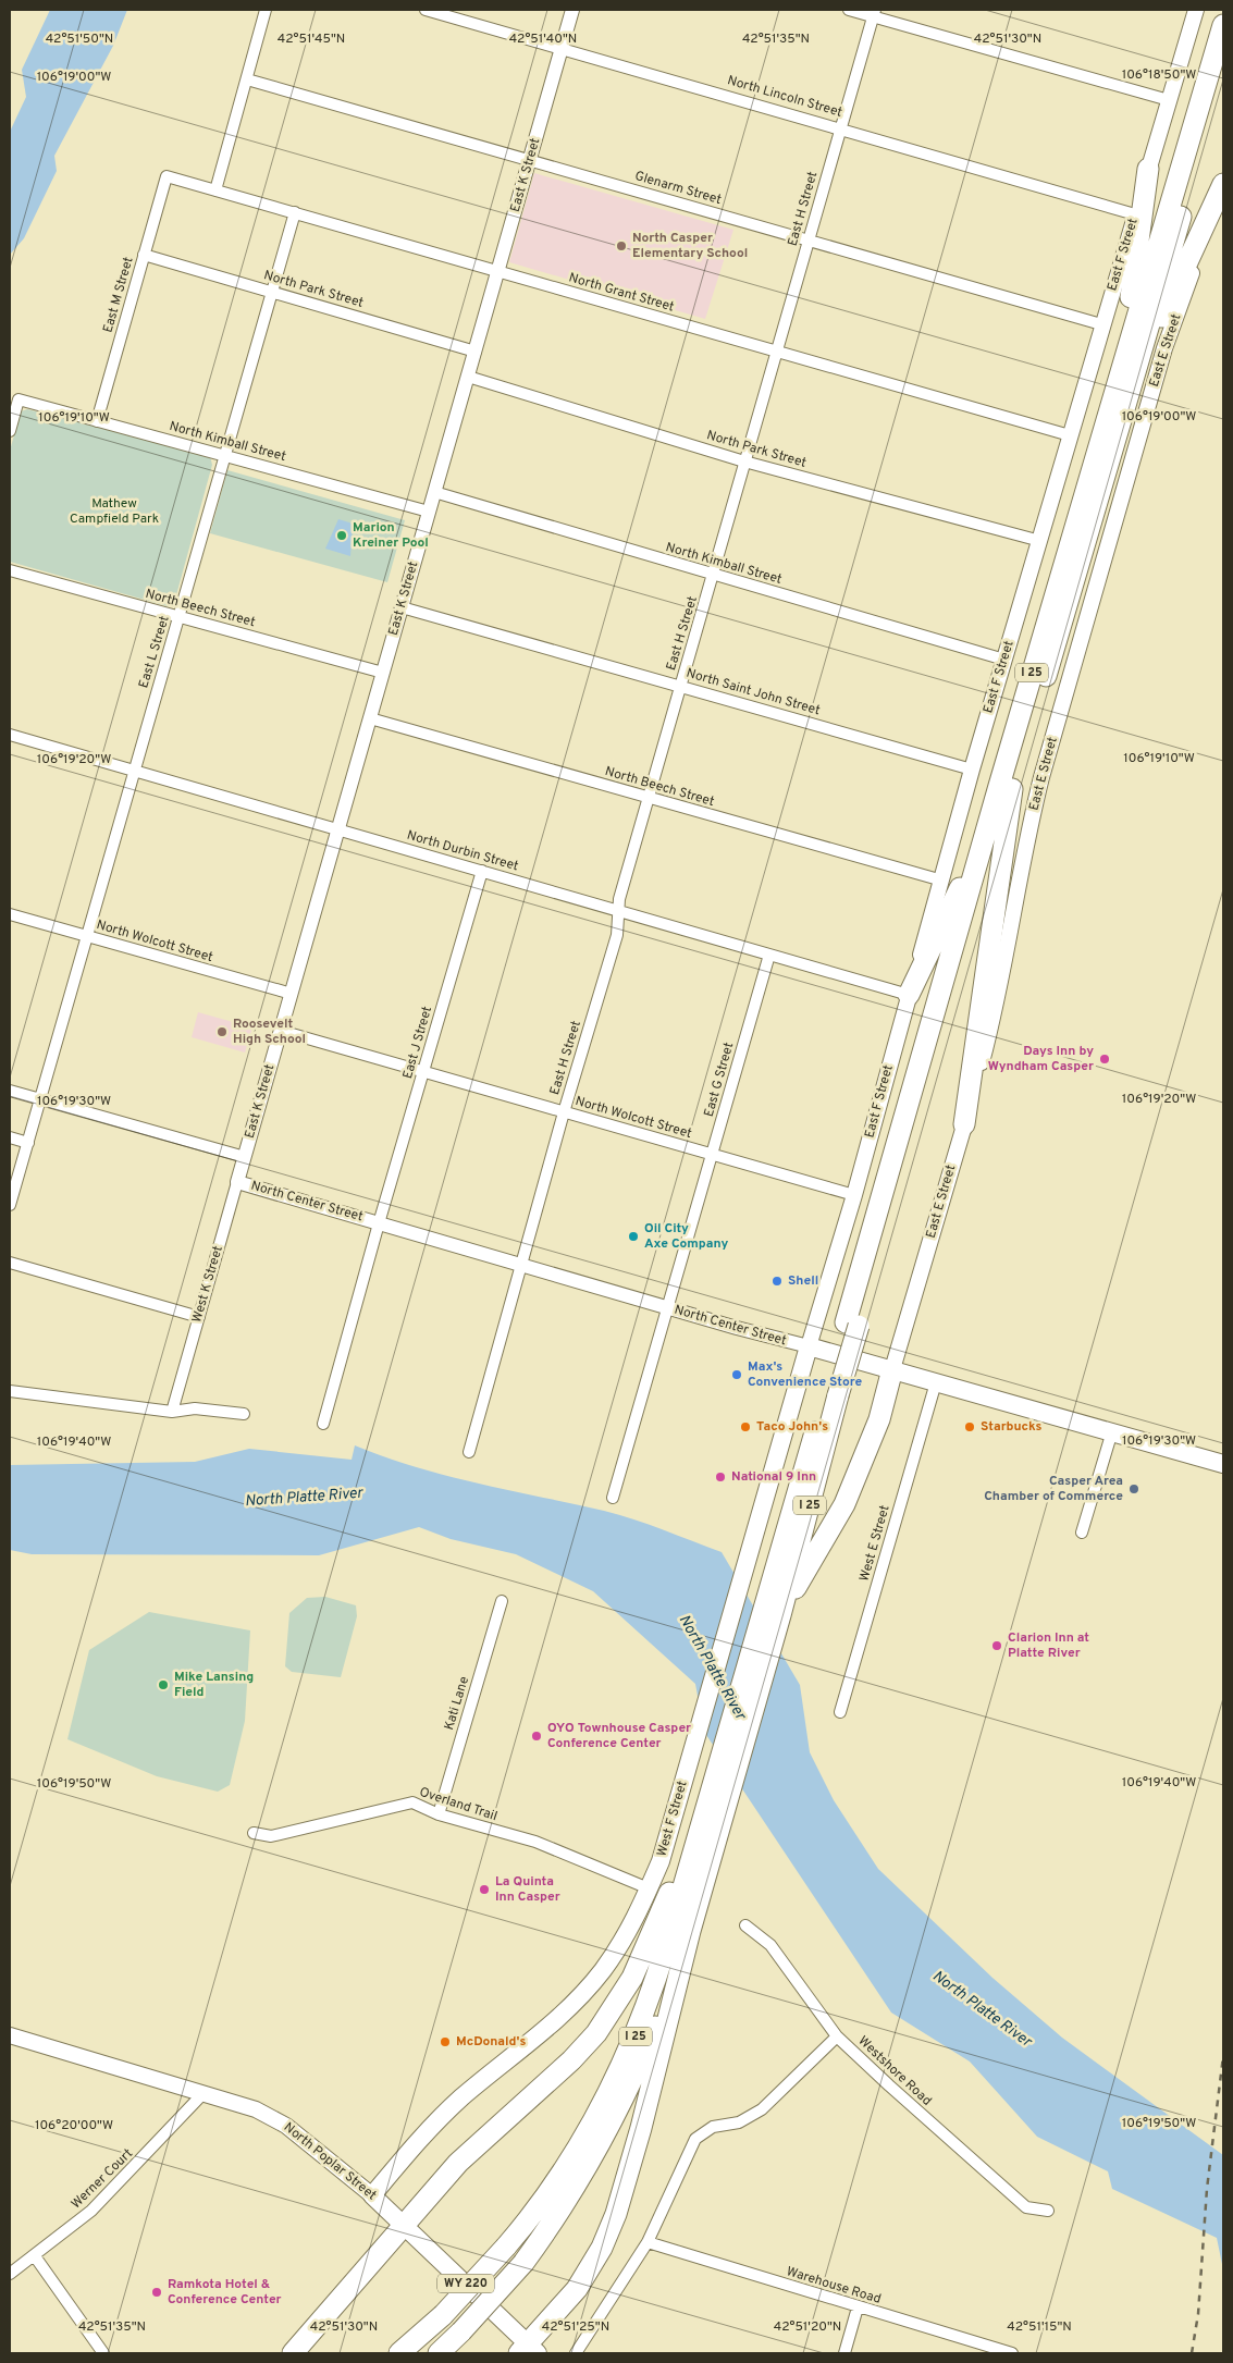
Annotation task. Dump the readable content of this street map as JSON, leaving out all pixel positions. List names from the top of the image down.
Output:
{
  "streets": {
    "highway": ["I 25"],
    "main road": [
      "East F Street",
      "East E Street",
      "North Center Street",
      "West F Street",
      "North Poplar Street",
      "WY 220"
    ],
    "street": [
      "North Lincoln Street",
      "East K Street",
      "Glenarm Street",
      "East H Street",
      "North Park Street",
      "North Grant Street",
      "East M Street",
      "North Kimball Street",
      "North Beech Street",
      "East L Street",
      "North Saint John Street",
      "North Durbin Street",
      "North Wolcott Street",
      "East J Street",
      "East G Street",
      "West K Street",
      "West E Street",
      "Kati Lane",
      "Overland Trail",
      "Westshore Road",
      "Werner Court",
      "Warehouse Road"
    ]
  },
  "crossings": [
    ["North Lincoln Street", "East K Street"],
    ["North Lincoln Street", "East H Street"],
    ["North Lincoln Street", "East F Street"],
    ["East K Street", "Glenarm Street"],
    ["East K Street", "North Park Street"],
    ["East K Street", "North Grant Street"],
    ["East K Street", "North Kimball Street"],
    ["East K Street", "North Beech Street"],
    ["East K Street", "North Saint John Street"],
    ["East K Street", "North Durbin Street"],
    ["East K Street", "North Wolcott Street"],
    ["East K Street", "West K Street"],
    ["Glenarm Street", "East H Street"],
    ["Glenarm Street", "East F Street"],
    ["East H Street", "North Park Street"],
    ["East H Street", "North Grant Street"],
    ["East H Street", "North Kimball Street"],
    ["East H Street", "North Beech Street"],
    ["East H Street", "North Saint John Street"],
    ["East H Street", "North Durbin Street"],
    ["East H Street", "North Wolcott Street"],
    ["East H Street", "North Center Street"],
    ["East F Street", "North Park Street"],
    ["East F Street", "North Grant Street"],
    ["East F Street", "North Kimball Street"],
    ["East F Street", "North Beech Street"],
    ["East F Street", "North Saint John Street"],
    ["East F Street", "North Durbin Street"],
    ["East F Street", "North Wolcott Street"],
    ["East F Street", "North Center Street"],
    ["East F Street", "West F Street"],
    ["North Park Street", "East M Street"],
    ["North Park Street", "East L Street"],
    ["North Grant Street", "East M Street"],
    ["North Grant Street", "East L Street"],
    ["East M Street", "North Kimball Street"],
    ["East E Street", "North Center Street"],
    ["North Kimball Street", "East L Street"],
    ["North Beech Street", "East L Street"],
    ["East L Street", "North Durbin Street"],
    ["East L Street", "North Wolcott Street"],
    ["North Durbin Street", "East J Street"],
    ["North Durbin Street", "East G Street"],
    ["North Wolcott Street", "East J Street"],
    ["North Wolcott Street", "East G Street"],
    ["East J Street", "North Center Street"],
    ["East G Street", "North Center Street"],
    ["North Center Street", "West K Street"],
    ["North Center Street", "West E Street"],
    ["North Center Street", "West F Street"],
    ["Kati Lane", "Overland Trail"],
    ["Overland Trail", "West F Street"],
    ["West F Street", "North Poplar Street"],
    ["North Poplar Street", "Werner Court"]
  ],
  "water": ["North Platte River"],
  "parks": ["Mathew Campfield Park"],
  "places": [
    "North Casper Elementary School",
    "Marion Kreiner Pool",
    "Roosevelt High School",
    "Days Inn by Wyndham Casper",
    "Oil City Axe Company",
    "Shell",
    "Max's Convenience Store",
    "Taco John's",
    "Starbucks",
    "National 9 Inn",
    "Casper Area Chamber of Commerce",
    "Clarion Inn at Platte River",
    "Mike Lansing Field",
    "OYO Townhouse Casper Conference Center",
    "La Quinta Inn Casper",
    "McDonald's",
    "Ramkota Hotel & Conference Center"
  ],
  "coordinates": [
    "42°51'50\"N",
    "42°51'45\"N",
    "42°51'40\"N",
    "42°51'35\"N",
    "42°51'30\"N",
    "106°18'50\"W",
    "106°19'00\"W",
    "106°19'10\"W",
    "106°19'20\"W",
    "106°19'30\"W",
    "106°19'40\"W",
    "106°19'50\"W",
    "106°20'00\"W",
    "42°51'25\"N",
    "42°51'20\"N",
    "42°51'15\"N"
  ]
}
